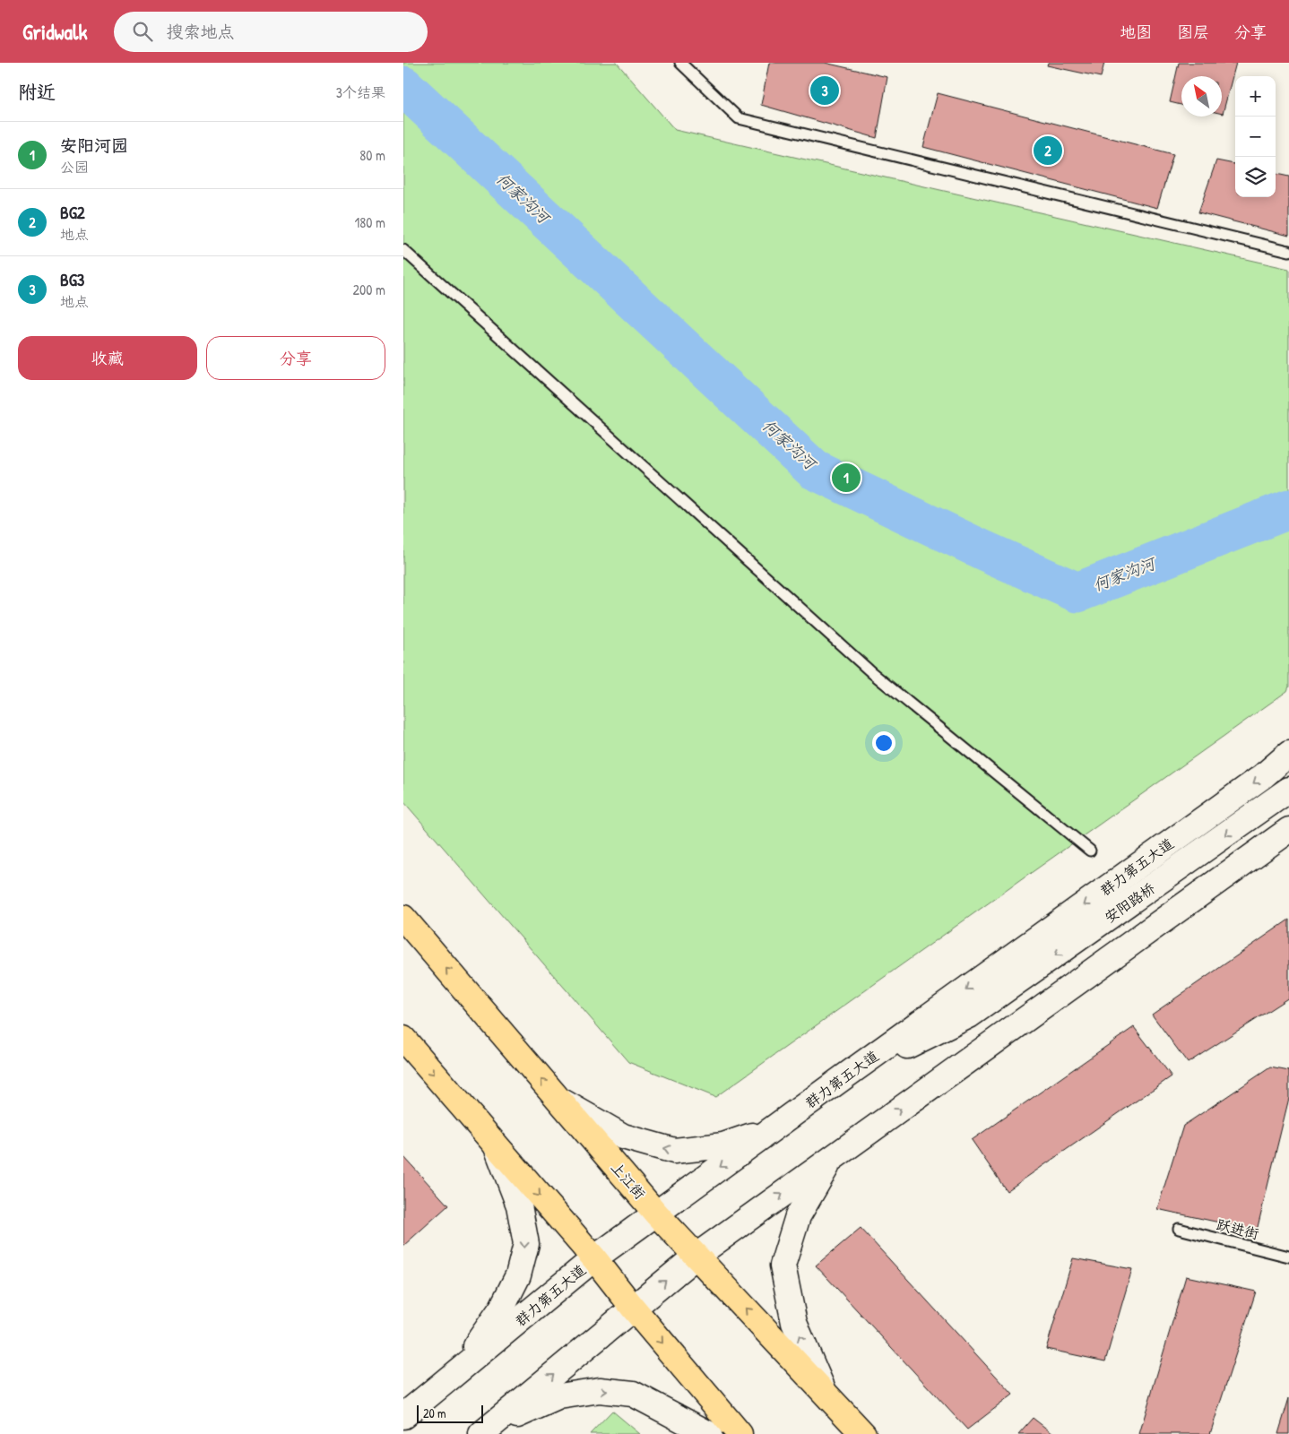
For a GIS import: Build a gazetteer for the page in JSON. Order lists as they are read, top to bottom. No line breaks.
{"streets":{"main road":["群力第五大道","安阳路桥","上江街"],"lane":["跃进街"]},"crossings":[["群力第五大道","安阳路桥"],["群力第五大道","上江街"]],"water":["何家沟河"],"scale_bar":"20 m","north":"top left","page":{"header":"Gridwalk","search":"搜索地点","nav":["地图","图层","分享"],"heading":["附近","3个结果"],"pins":["3","2","1"],"map_buttons":["+","−"],"list":[{"mark":"1","name":"安阳河园","note":"公园","value":"80 m"},{"mark":"2","name":"BG2","note":"地点","value":"180 m"},{"mark":"3","name":"BG3","note":"地点","value":"200 m"}],"buttons":["收藏","分享"],"scale":"20 m"}}
